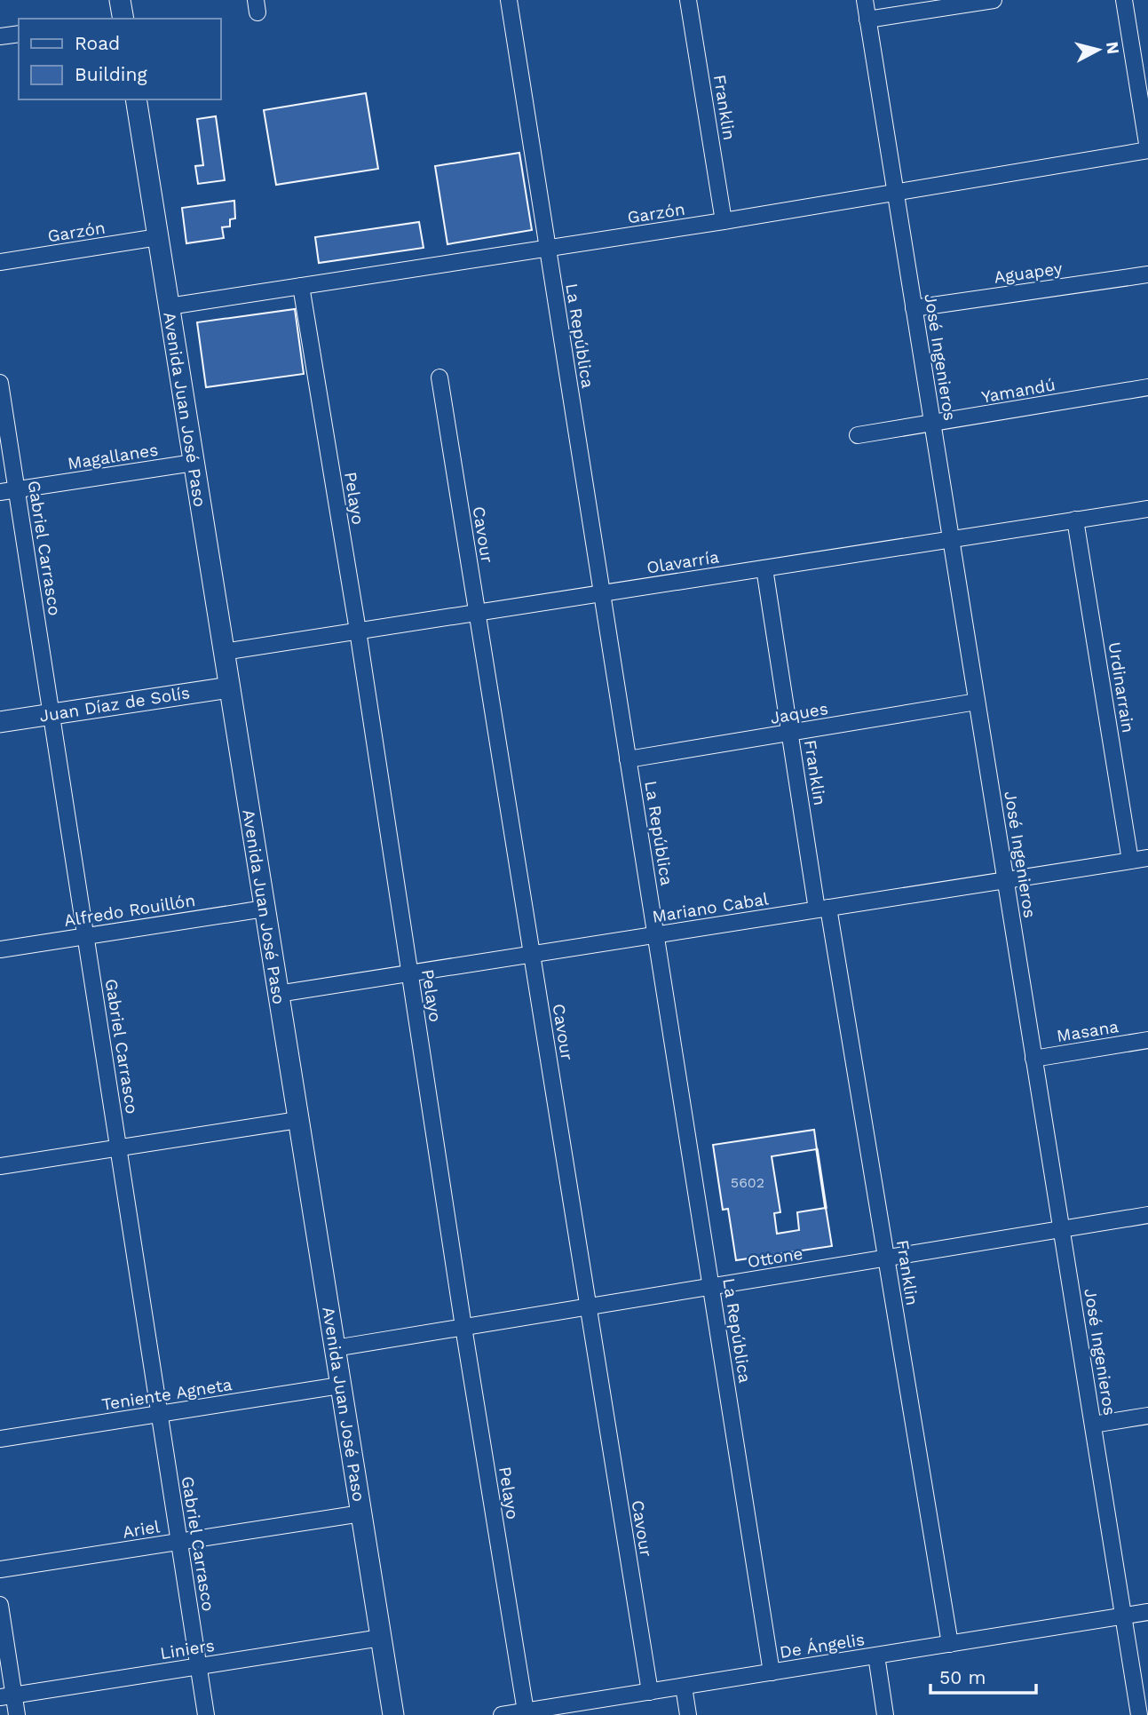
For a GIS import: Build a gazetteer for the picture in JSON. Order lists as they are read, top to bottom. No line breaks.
{"streets":{"main road":["Avenida Juan José Paso","Juan Díaz de Solís"],"street":["Franklin","Garzón","Aguapey","La República","José Ingenieros","Yamandú","Magallanes","Pelayo","Cavour","Gabriel Carrasco","Olavarría","Urdinarrain","Jaques","Mariano Cabal","Alfredo Rouillón","Masana","Ottone","Teniente Agneta","Ariel","De Ángelis","Liniers"]},"crossings":[["Franklin","Garzón"],["Franklin","Olavarría"],["Franklin","Jaques"],["Franklin","Mariano Cabal"],["Franklin","Ottone"],["Franklin","De Ángelis"],["Garzón","La República"],["Garzón","José Ingenieros"],["Garzón","Avenida Juan José Paso"],["Garzón","Pelayo"],["Aguapey","José Ingenieros"],["La República","Olavarría"],["La República","Jaques"],["La República","Mariano Cabal"],["La República","Ottone"],["La República","De Ángelis"],["José Ingenieros","Yamandú"],["José Ingenieros","Olavarría"],["José Ingenieros","Jaques"],["José Ingenieros","Mariano Cabal"],["José Ingenieros","Masana"],["José Ingenieros","Ottone"],["José Ingenieros","De Ángelis"],["Avenida Juan José Paso","Magallanes"],["Avenida Juan José Paso","Olavarría"],["Avenida Juan José Paso","Juan Díaz de Solís"],["Avenida Juan José Paso","Mariano Cabal"],["Avenida Juan José Paso","Alfredo Rouillón"],["Avenida Juan José Paso","Ottone"],["Avenida Juan José Paso","Teniente Agneta"],["Avenida Juan José Paso","Ariel"],["Avenida Juan José Paso","Liniers"],["Magallanes","Gabriel Carrasco"],["Pelayo","Olavarría"],["Pelayo","Mariano Cabal"],["Pelayo","Ottone"],["Pelayo","De Ángelis"],["Cavour","Olavarría"],["Cavour","Mariano Cabal"],["Cavour","Ottone"],["Cavour","De Ángelis"],["Gabriel Carrasco","Juan Díaz de Solís"],["Gabriel Carrasco","Alfredo Rouillón"],["Gabriel Carrasco","Teniente Agneta"],["Gabriel Carrasco","Ariel"],["Gabriel Carrasco","Liniers"],["Olavarría","Urdinarrain"],["Urdinarrain","Mariano Cabal"]],"house_numbers":["5602"],"legend":["Road","Building"],"scale_bar":"50 m","north":"right"}
